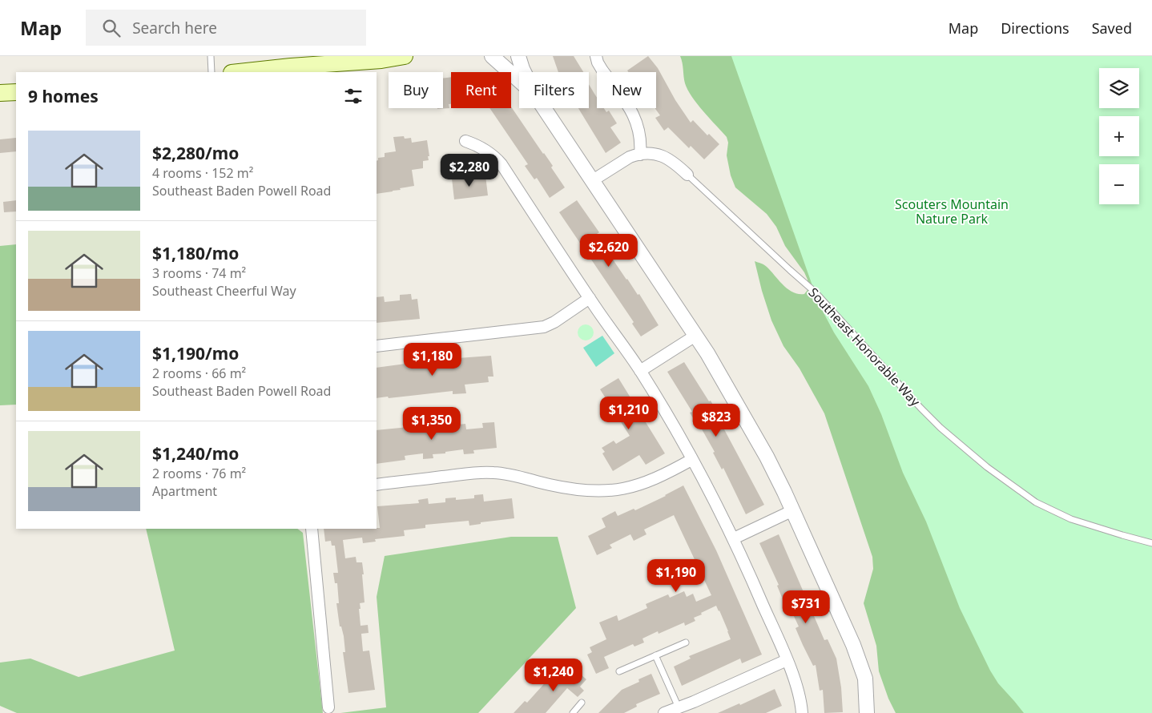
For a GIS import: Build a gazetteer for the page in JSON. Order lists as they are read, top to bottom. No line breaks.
{"streets":{"street":["Southeast Honorable Way"]},"parks":["Scouters Mountain Nature Park"],"page":{"header":"Map","search":"Search here","nav":["Map","Directions","Saved"],"map_buttons":["+","−"],"chip":["Buy","Rent","Filters","New"],"heading":"9 homes","list":[{"name":"$2,280/mo","note":"4 rooms · 152 m² · Southeast Baden Powell Road"},{"name":"$1,180/mo","note":"3 rooms · 74 m² · Southeast Cheerful Way"},{"name":"$1,190/mo","note":"2 rooms · 66 m² · Southeast Baden Powell Road"},{"name":"$1,240/mo","note":"2 rooms · 76 m² · Apartment"}],"price":["$2,280","$2,620","$1,180","$1,210","$823","$1,350","$1,190","$731","$1,240"]}}
